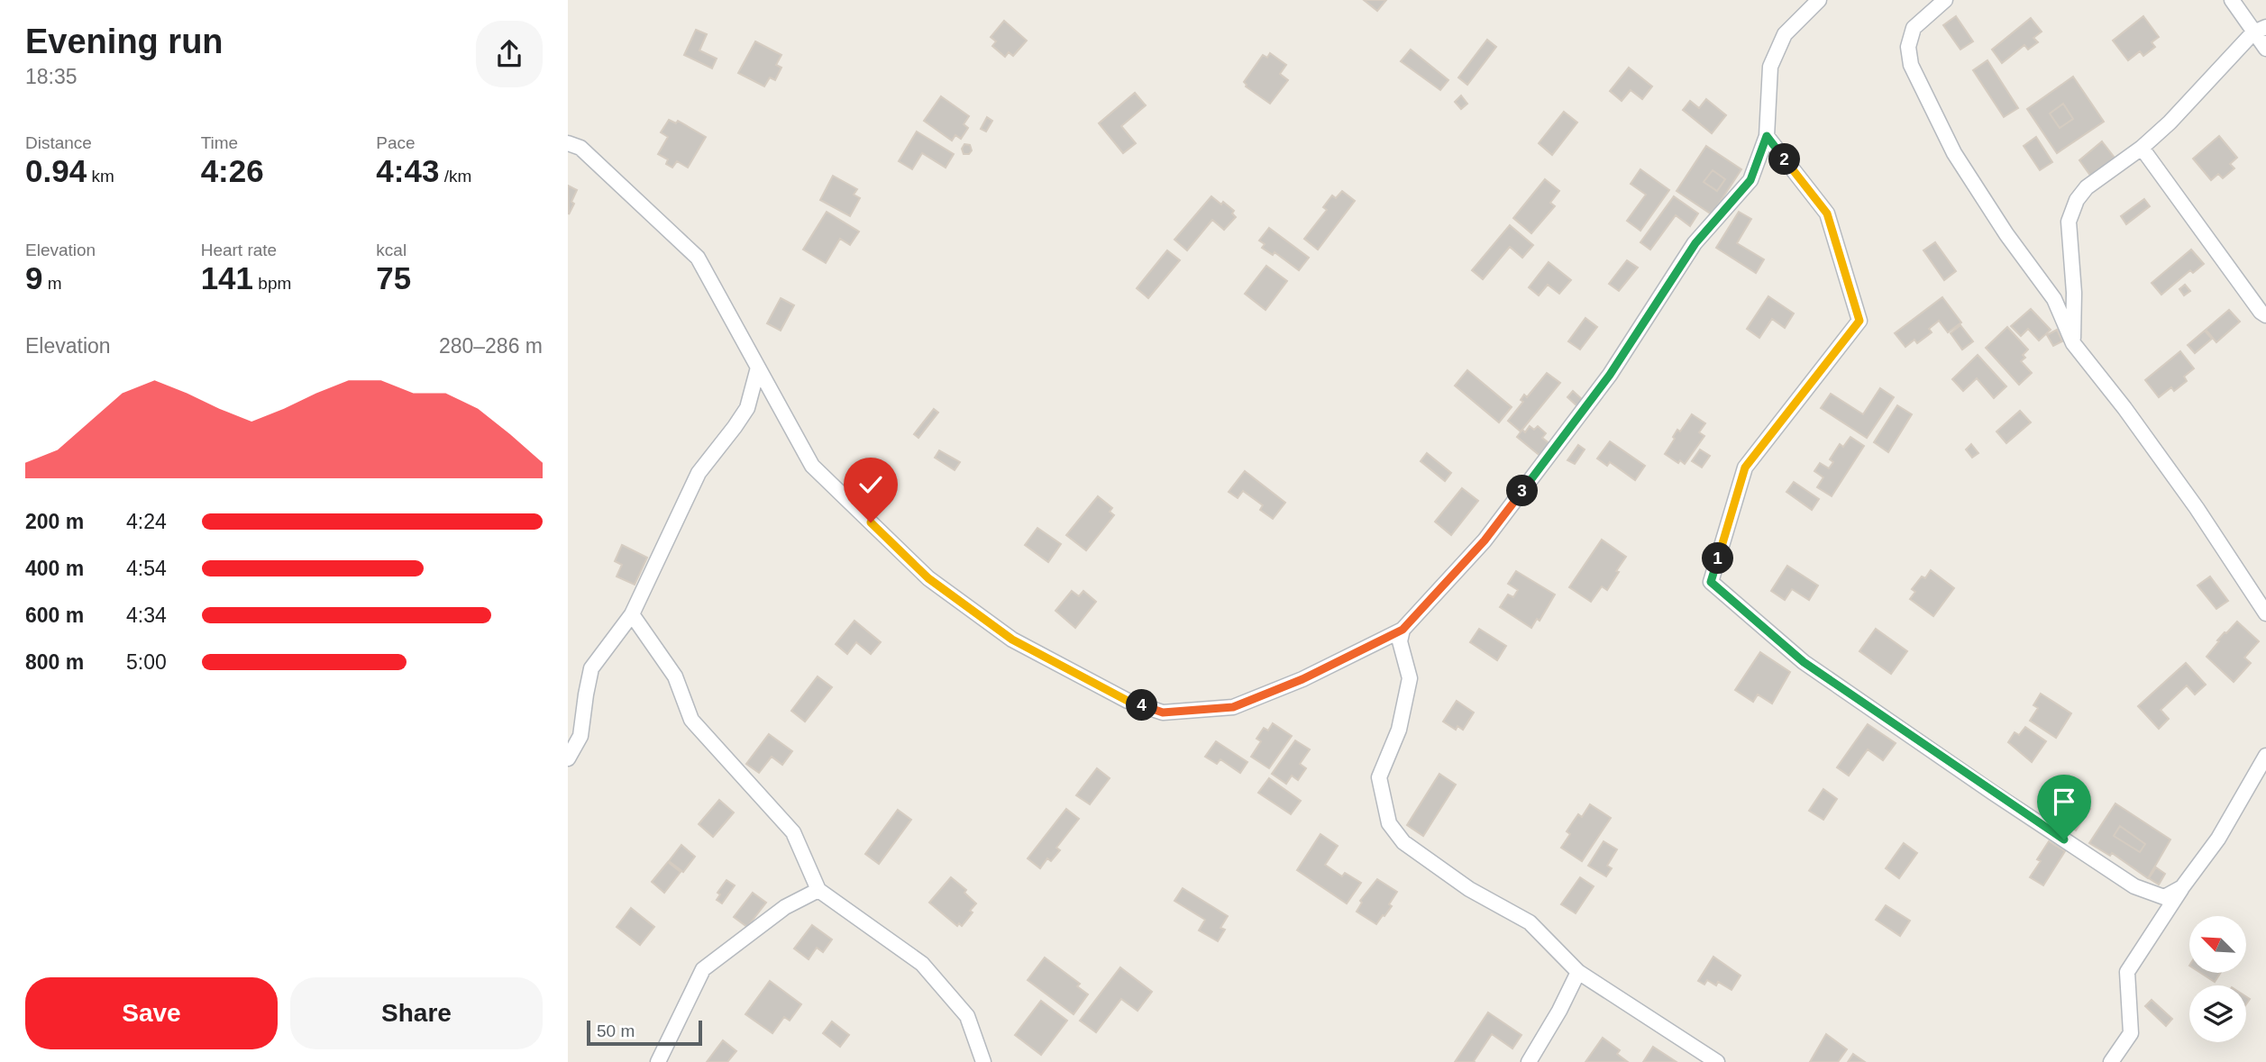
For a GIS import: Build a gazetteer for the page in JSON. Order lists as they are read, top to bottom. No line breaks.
{"scale_bar":"50 m","north":"top left","page":{"heading":["Evening run","18:35"],"stats":[["Distance","0.94 km"],["Time","4:26"],["Pace","4:43 /km"],["Elevation","9 m"],["Heart rate","141 bpm"],["kcal","75"]],"pins":["2","3","1","4"],"chart":["Elevation","280–286 m"],"list":[{"name":"200 m","note":"4:24"},{"name":"400 m","note":"4:54"},{"name":"600 m","note":"4:34"},{"name":"800 m","note":"5:00"}],"buttons":["Save","Share"],"scale":"50 m"}}
